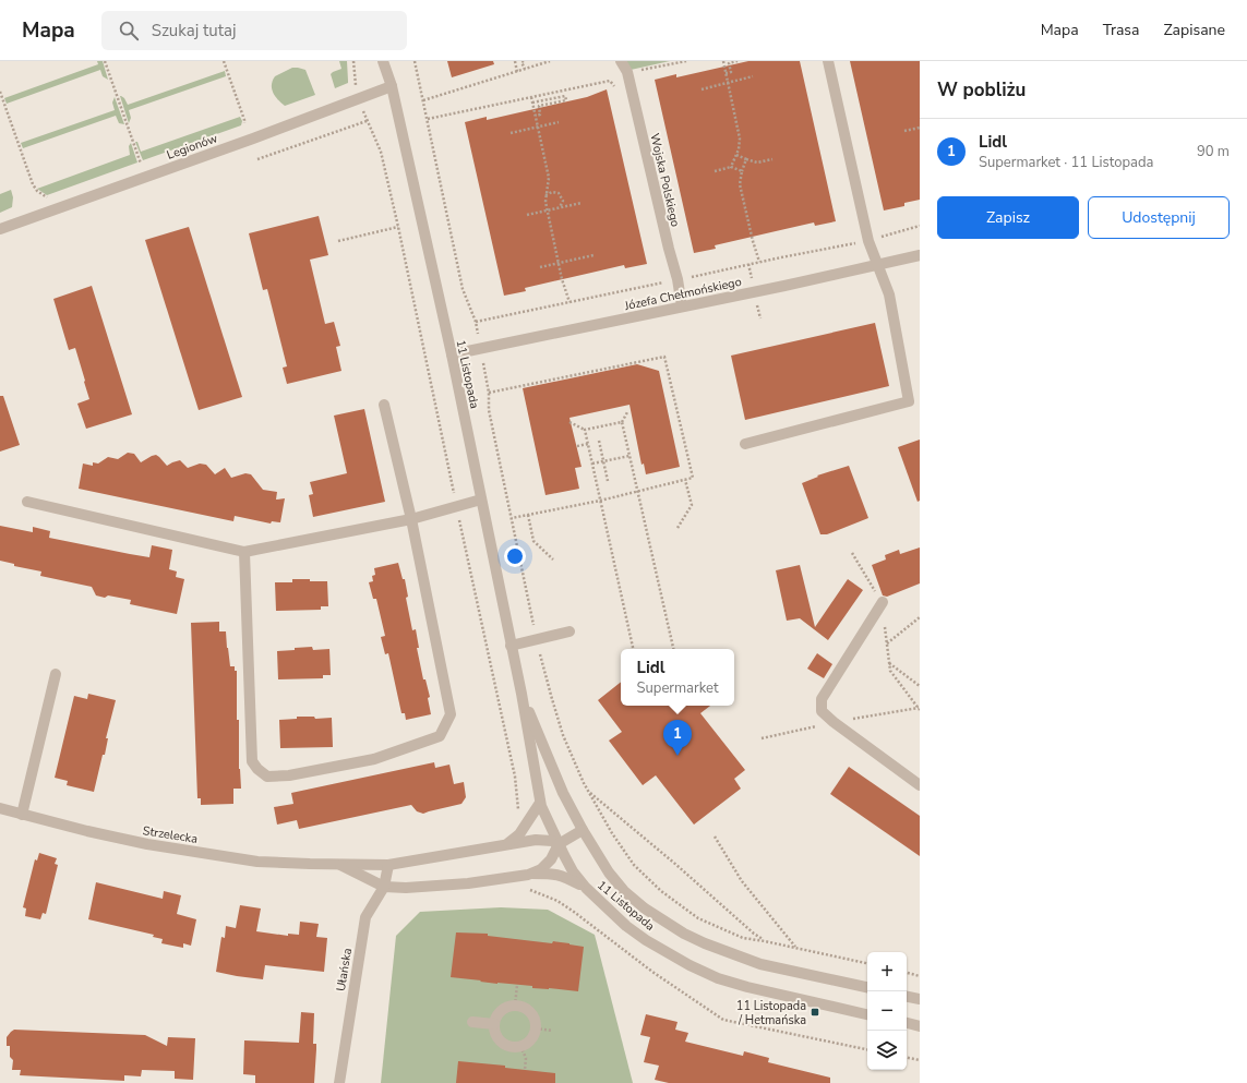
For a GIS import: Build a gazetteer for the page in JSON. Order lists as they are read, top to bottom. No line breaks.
{"streets":{"street":["Legionów","Wojska Polskiego","Józefa Chełmońskiego","11 Listopada","Strzelecka","Ułańska"]},"crossings":[["Legionów","11 Listopada"],["Wojska Polskiego","Józefa Chełmońskiego"],["Józefa Chełmońskiego","11 Listopada"],["11 Listopada","Strzelecka"],["Strzelecka","Ułańska"]],"places":{"transit":["11 Listopada / Hetmańska"]},"page":{"header":"Mapa","search":"Szukaj tutaj","nav":["Mapa","Trasa","Zapisane"],"heading":"W pobliżu","list":[{"mark":"1","name":"Lidl","note":"Supermarket · 11 Listopada","value":"90 m"}],"buttons":["Zapisz","Udostępnij"],"popup":["Lidl","Supermarket"],"pins":"1","map_buttons":["+","−"]}}
